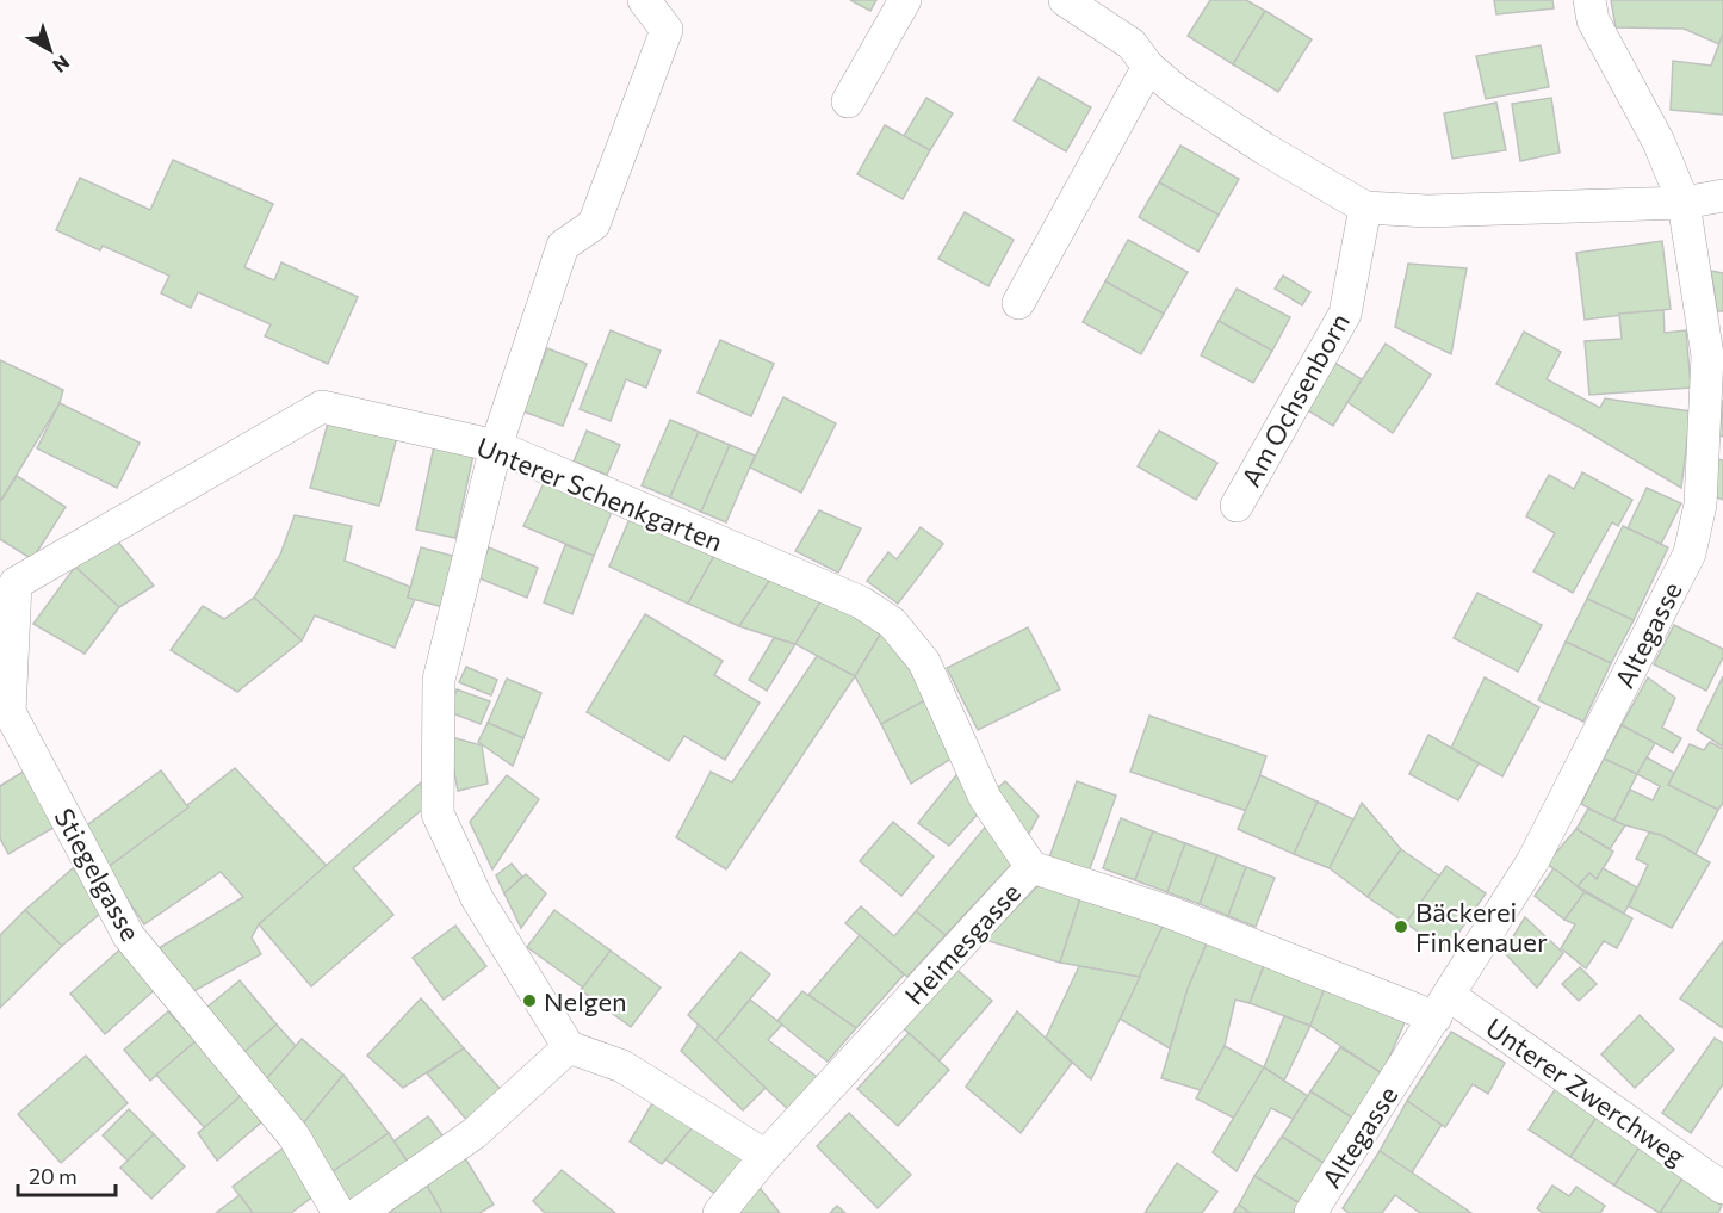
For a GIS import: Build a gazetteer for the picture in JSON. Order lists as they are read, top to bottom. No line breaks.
{"streets":{"street":["Am Ochsenborn","Unterer Schenkgarten","Altegasse","Stiegelgasse","Heimesgasse","Unterer Zwerchweg"]},"crossings":[["Unterer Schenkgarten","Stiegelgasse"],["Unterer Schenkgarten","Heimesgasse"],["Altegasse","Heimesgasse"],["Altegasse","Unterer Zwerchweg"],["Heimesgasse","Unterer Zwerchweg"]],"places":["Bäckerei Finkenauer","Nelgen"],"scale_bar":"20 m","north":"bottom right"}
